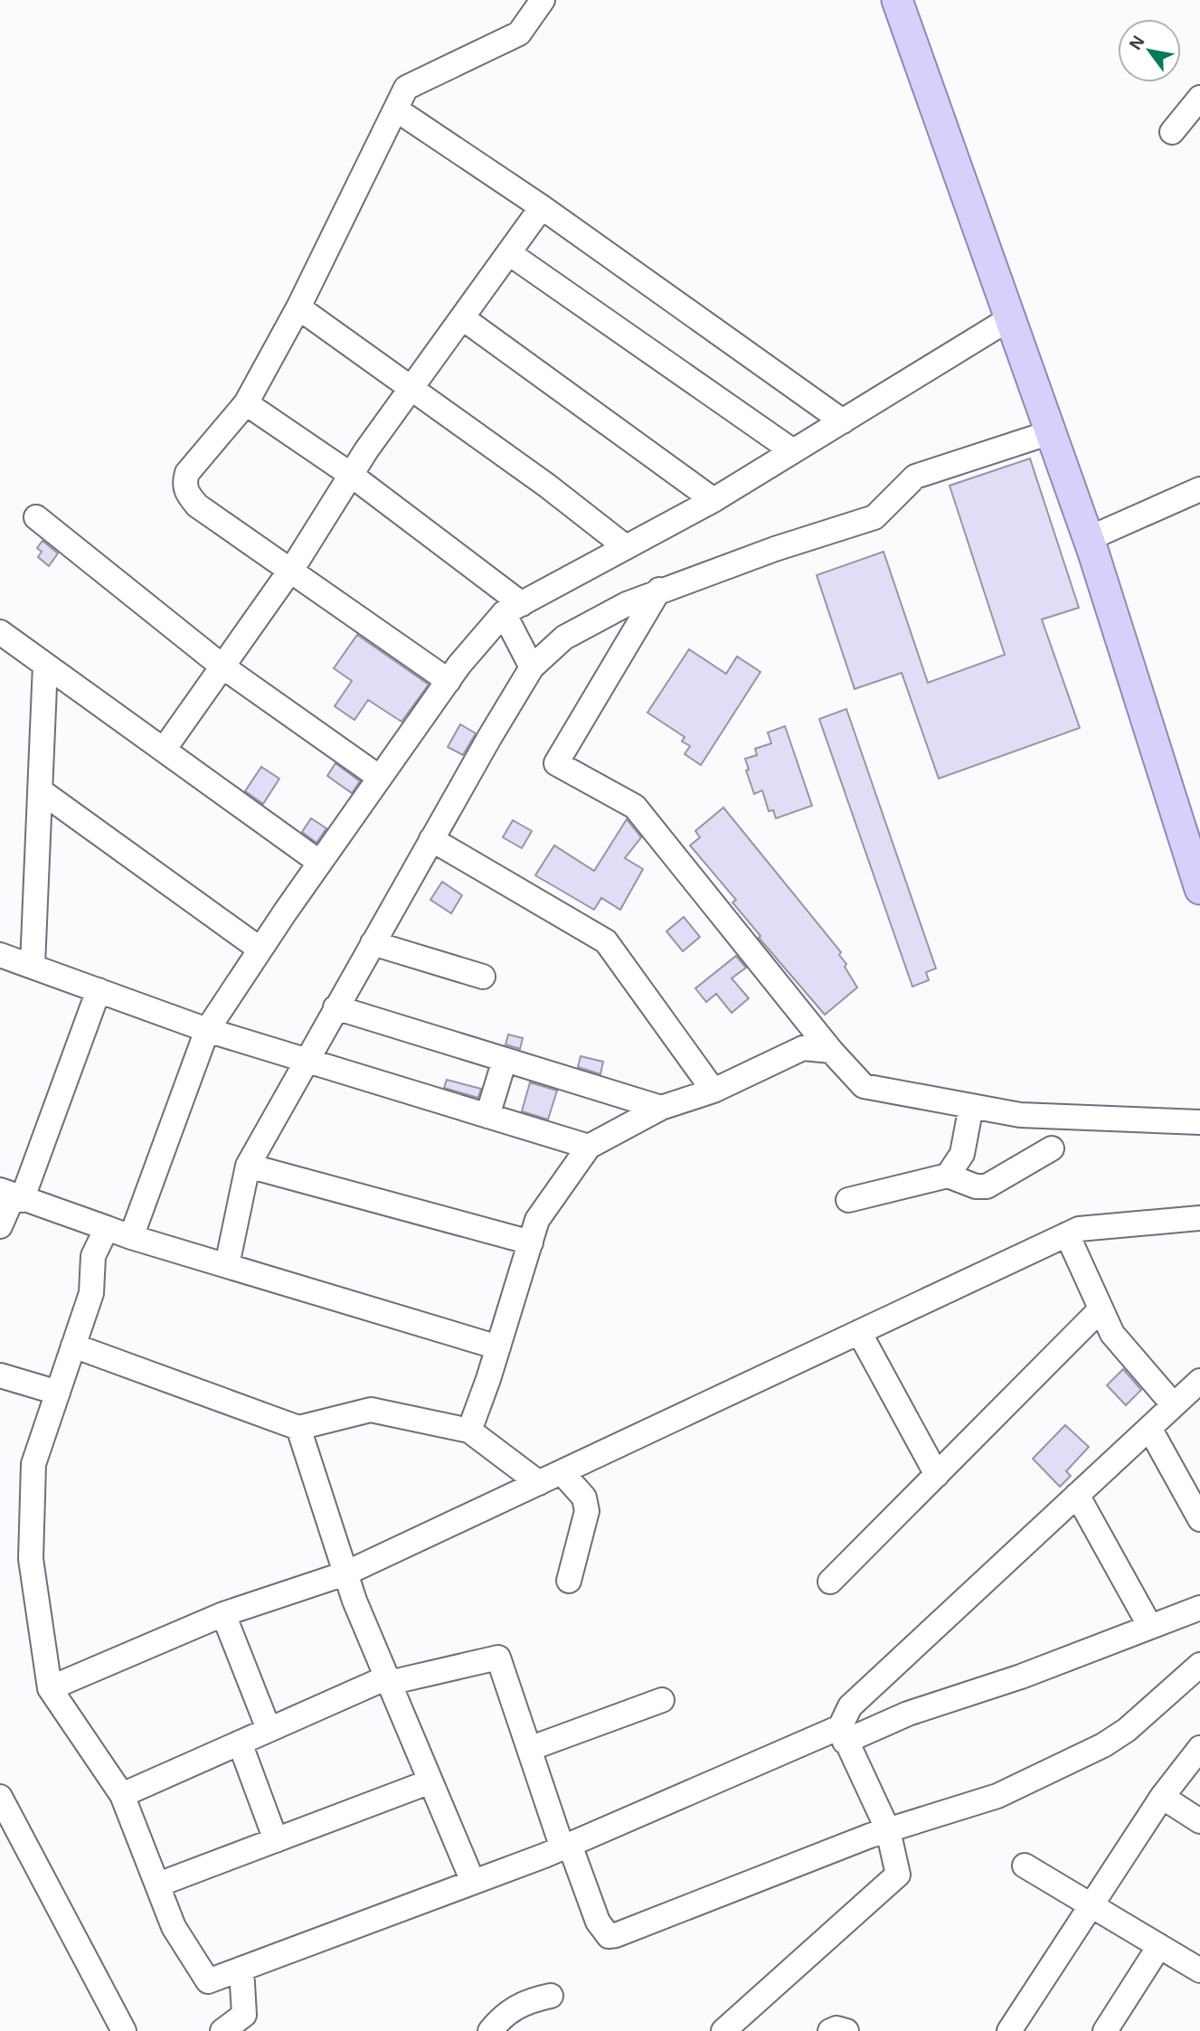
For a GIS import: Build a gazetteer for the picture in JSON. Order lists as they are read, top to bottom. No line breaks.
{"north":"top left"}
